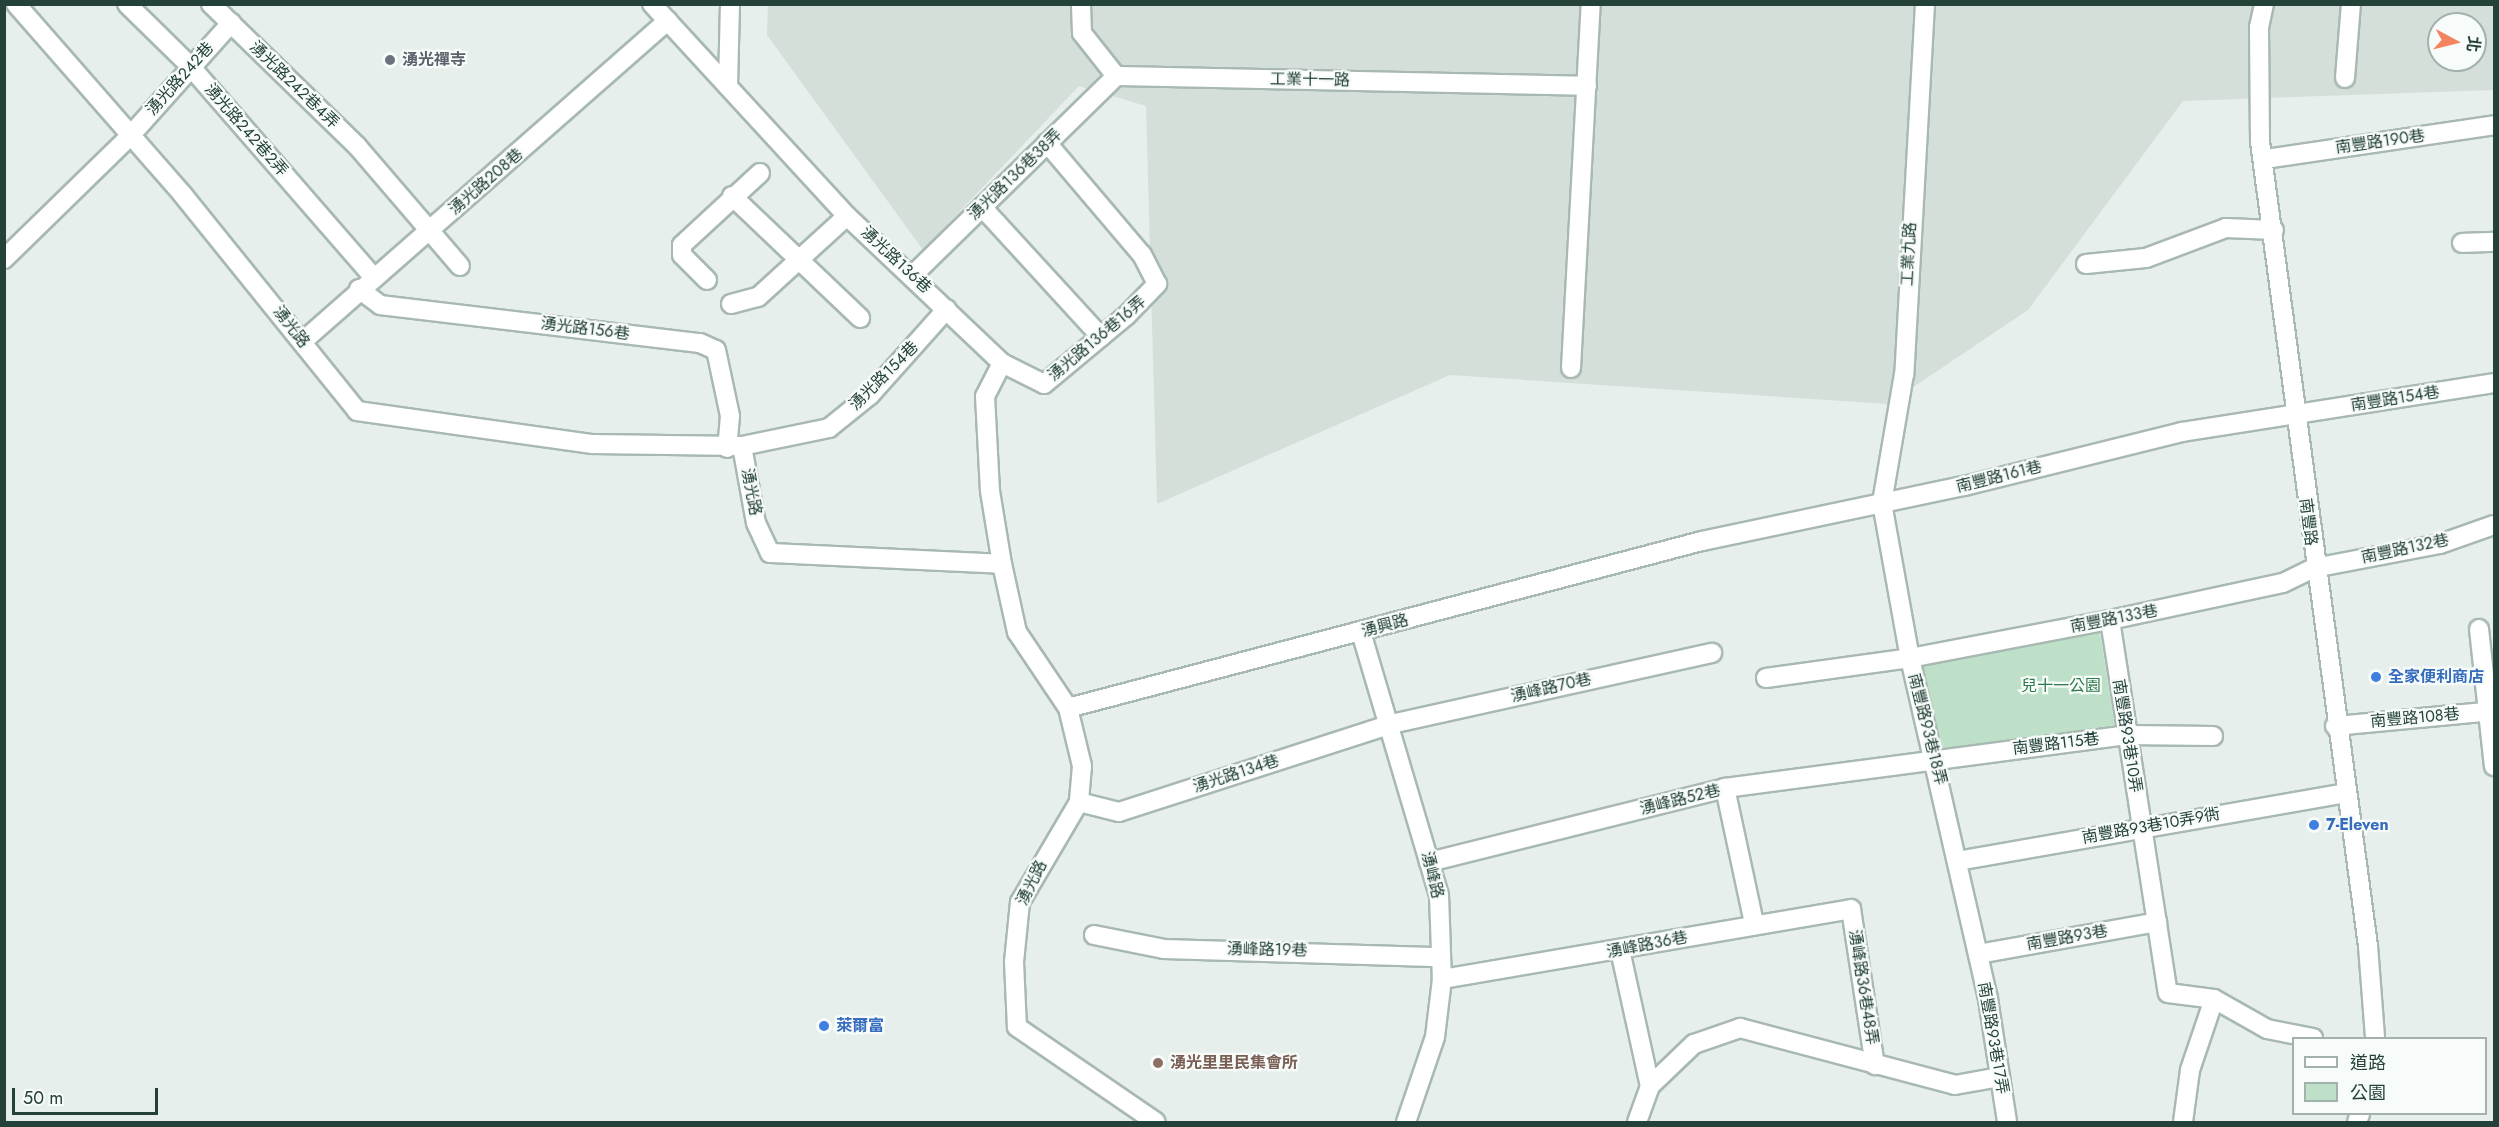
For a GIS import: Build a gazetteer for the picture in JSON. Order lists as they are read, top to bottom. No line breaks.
{"streets":{"street":["湧光路242巷","工業十一路","湧光路242巷4弄","湧光路242巷2弄","南豐路190巷","湧光路136巷38弄","湧光路208巷","工業九路","湧光路136巷","湧光路","湧光路156巷","湧光路136巷16弄","湧光路154巷","南豐路154巷","南豐路161巷","南豐路","南豐路132巷","南豐路133巷","湧興路","湧峰路70巷","南豐路108巷","南豐路93巷18弄","南豐路93巷10弄","南豐路115巷","湧光路134巷","湧峰路52巷","南豐路93巷10弄9衖","湧峰路","南豐路93巷","湧峰路36巷","湧峰路19巷","湧峰路36巷48弄","南豐路93巷17弄"]},"crossings":[["湧光路242巷","湧光路242巷4弄"],["湧光路242巷","湧光路242巷2弄"],["湧光路242巷","湧光路"],["工業十一路","湧光路136巷38弄"],["湧光路242巷4弄","湧光路208巷"],["湧光路242巷2弄","湧光路208巷"],["湧光路242巷2弄","湧光路156巷"],["南豐路190巷","南豐路"],["湧光路136巷38弄","湧光路136巷"],["湧光路136巷38弄","湧光路136巷16弄"],["湧光路208巷","湧光路136巷"],["湧光路208巷","湧光路"],["湧光路208巷","湧光路156巷"],["工業九路","南豐路161巷"],["工業九路","南豐路93巷18弄"],["湧光路136巷","湧光路136巷16弄"],["湧光路136巷","湧光路154巷"],["湧光路","湧光路156巷"],["湧光路","湧光路154巷"],["湧光路","湧興路"],["湧光路","湧光路134巷"],["湧光路156巷","湧光路154巷"],["南豐路154巷","南豐路161巷"],["南豐路154巷","南豐路"],["南豐路161巷","南豐路"],["南豐路161巷","湧興路"],["南豐路161巷","南豐路93巷18弄"],["南豐路","南豐路132巷"],["南豐路","南豐路133巷"],["南豐路","南豐路108巷"],["南豐路","南豐路93巷10弄9衖"],["南豐路132巷","南豐路133巷"],["南豐路133巷","南豐路93巷18弄"],["南豐路133巷","南豐路93巷10弄"],["湧興路","湧峰路"],["湧峰路70巷","湧光路134巷"],["湧峰路70巷","湧峰路"],["南豐路93巷18弄","南豐路115巷"],["南豐路93巷18弄","湧峰路52巷"],["南豐路93巷18弄","南豐路93巷10弄9衖"],["南豐路93巷18弄","南豐路93巷"],["南豐路93巷18弄","南豐路93巷17弄"],["南豐路93巷10弄","南豐路115巷"],["南豐路93巷10弄","南豐路93巷10弄9衖"],["南豐路93巷10弄","南豐路93巷"],["南豐路115巷","湧峰路52巷"],["湧光路134巷","湧峰路"],["湧峰路52巷","湧峰路"],["湧峰路","湧峰路36巷"],["湧峰路","湧峰路19巷"],["南豐路93巷","南豐路93巷17弄"],["湧峰路36巷","湧峰路36巷48弄"]],"parks":["兒十一公園"],"places":["湧光禪寺","全家便利商店","7-Eleven","萊爾富","湧光里里民集會所"],"legend":["道路","公園"],"scale_bar":"50 m","north":"right"}
